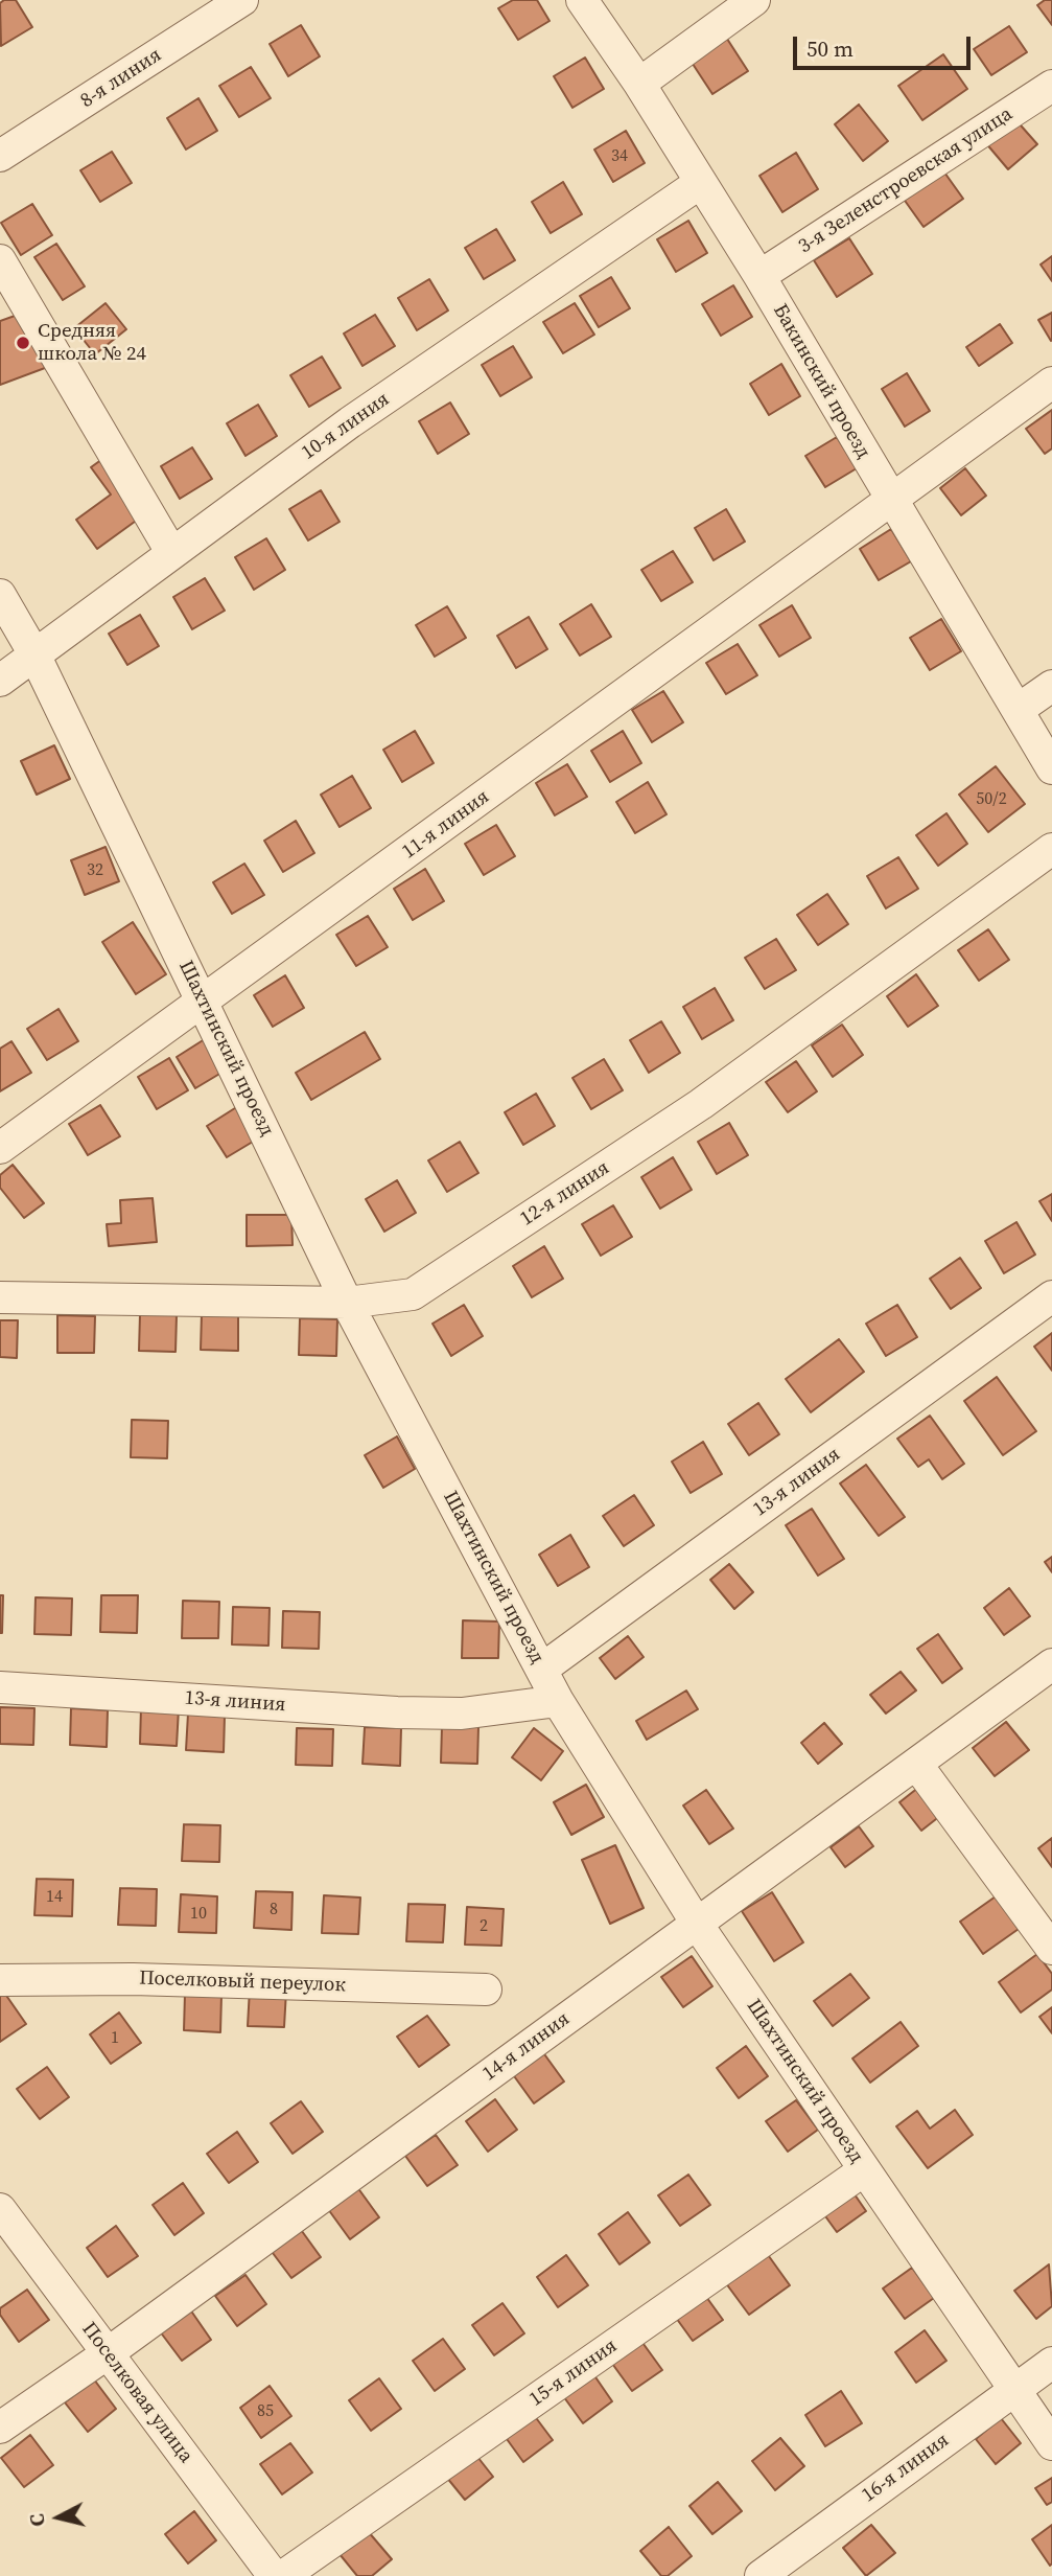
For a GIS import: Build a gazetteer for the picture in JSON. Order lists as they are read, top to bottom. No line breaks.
{"streets":{"street":["8-я линия","3-я Зеленстроевская улица","Бакинский проезд","10-я линия","11-я линия","Шахтинский проезд","12-я линия","13-я линия","Поселковый переулок","14-я линия","15-я линия","Поселковая улица","16-я линия"]},"crossings":[["3-я Зеленстроевская улица","Бакинский проезд"],["Бакинский проезд","10-я линия"],["Бакинский проезд","11-я линия"],["10-я линия","Шахтинский проезд"],["11-я линия","Шахтинский проезд"],["Шахтинский проезд","12-я линия"],["Шахтинский проезд","13-я линия"],["Шахтинский проезд","14-я линия"],["Шахтинский проезд","15-я линия"],["Шахтинский проезд","16-я линия"],["14-я линия","Поселковая улица"]],"places":["Средняя школа № 24"],"house_numbers":["34","50/2","32","14","8","10","2","1","85"],"scale_bar":"50 m","north":"left"}
